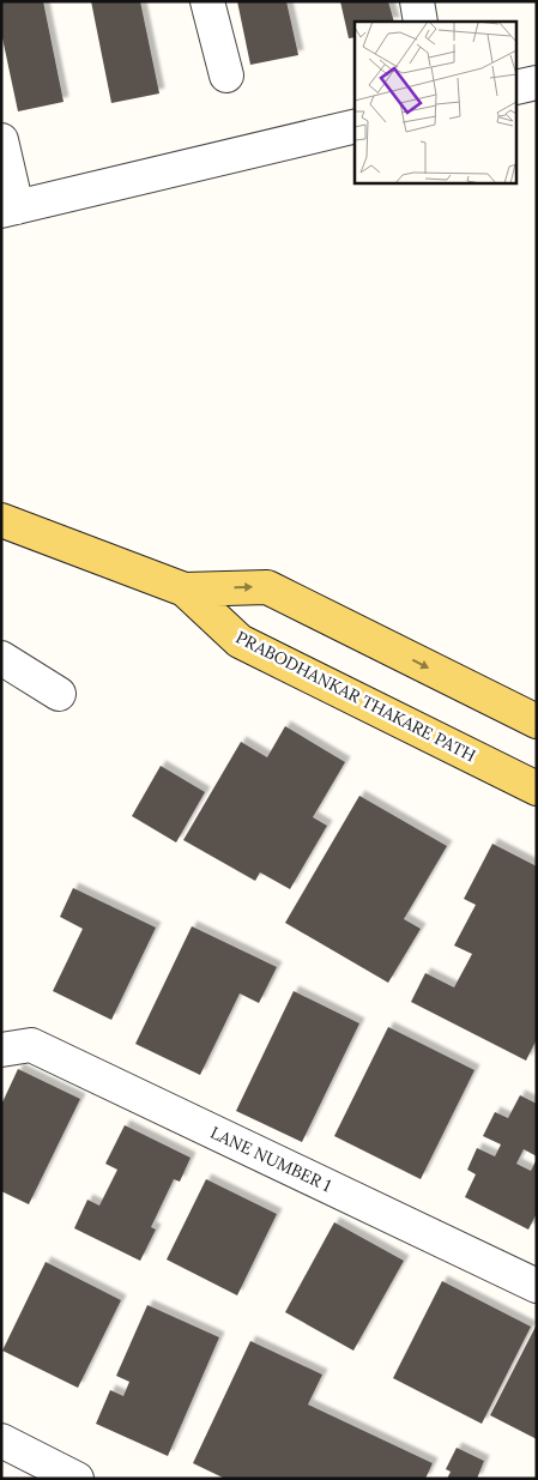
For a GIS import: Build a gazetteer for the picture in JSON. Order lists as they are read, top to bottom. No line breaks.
{"streets":{"main road":["PRABODHANKAR THAKARE PATH"],"street":["LANE NUMBER 1"]}}
